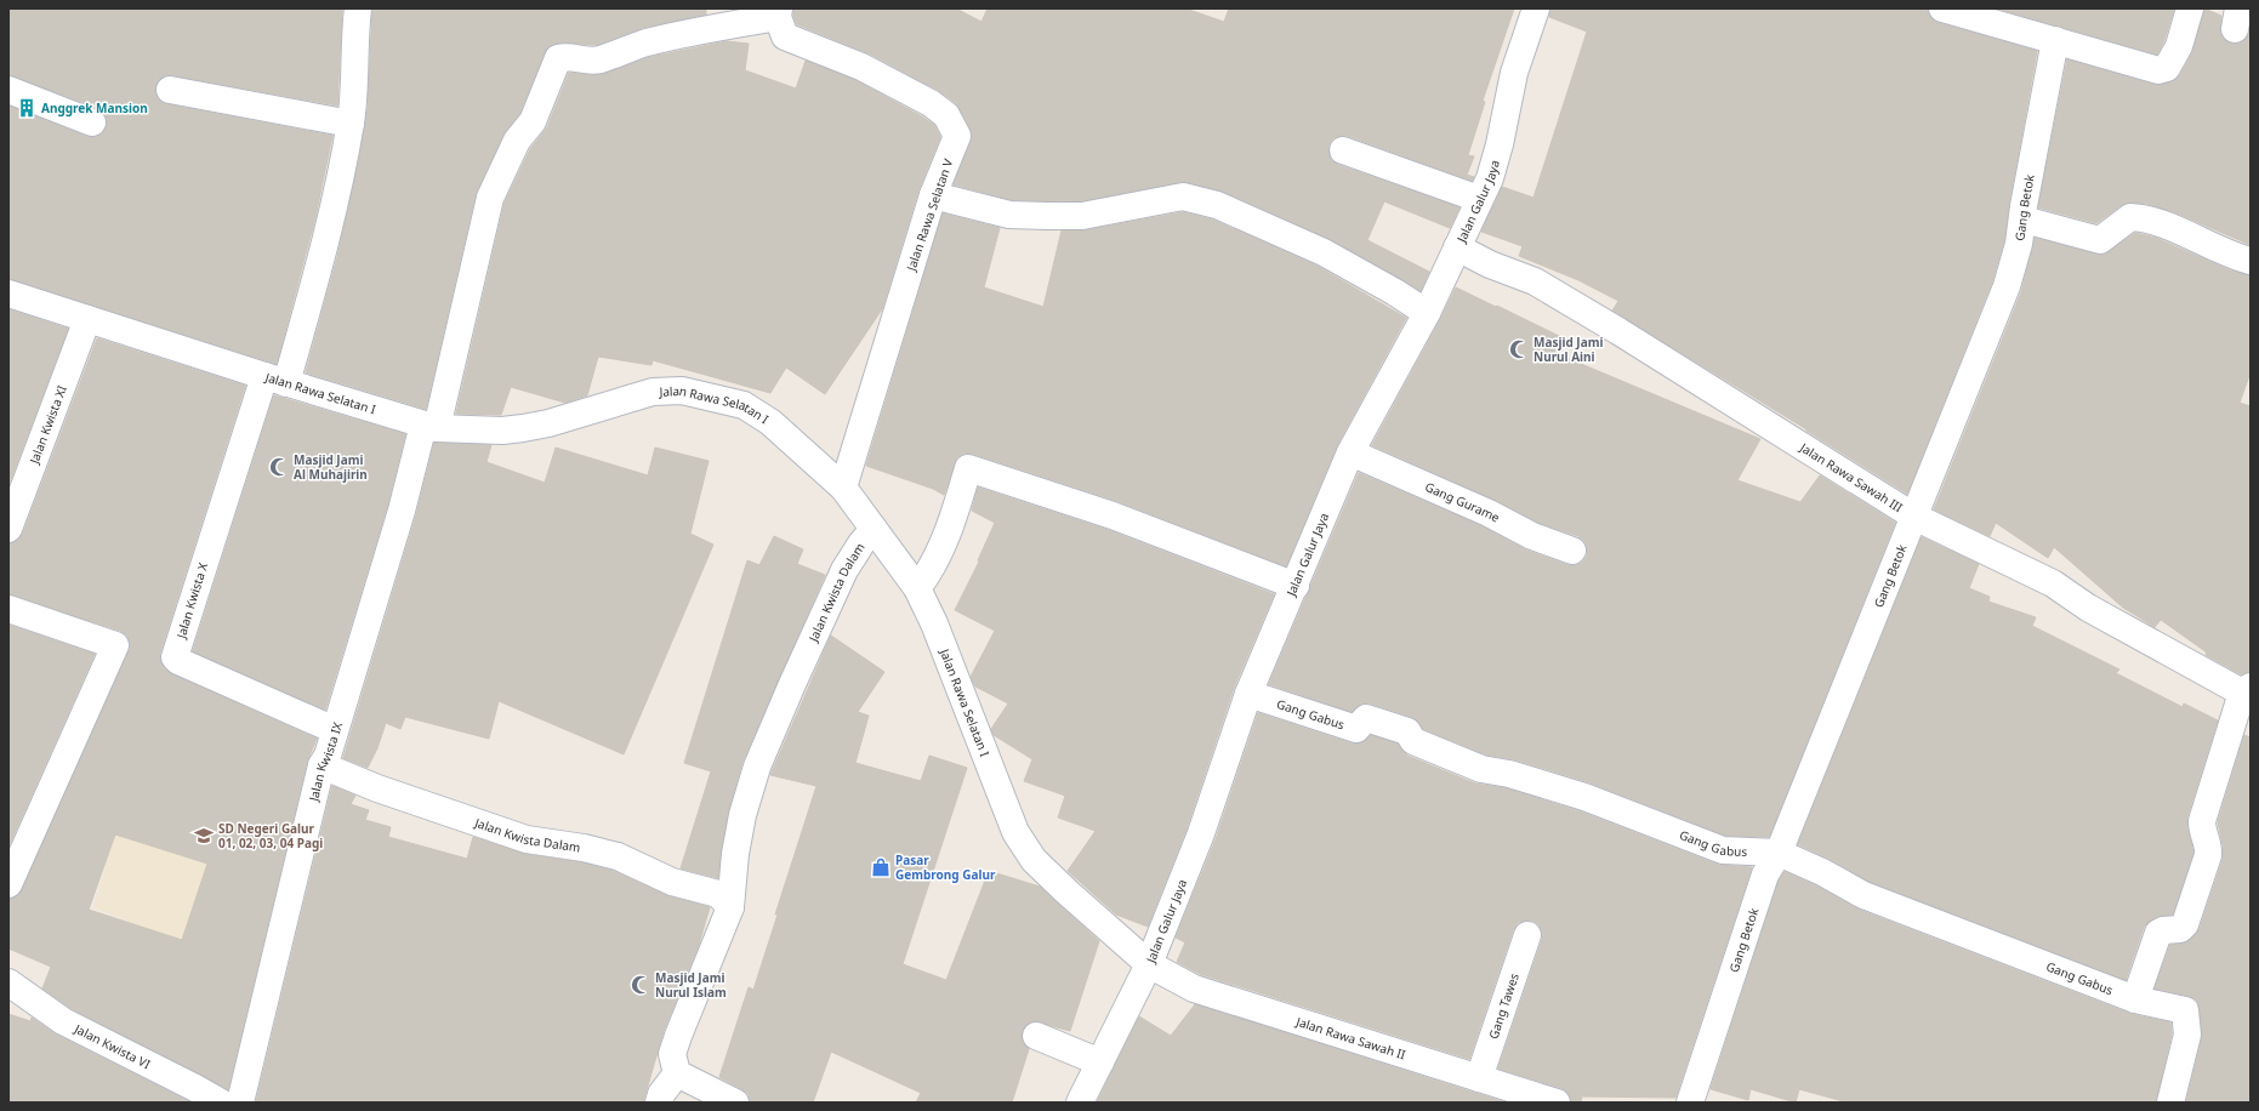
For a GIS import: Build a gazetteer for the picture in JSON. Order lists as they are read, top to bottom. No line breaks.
{"streets":{"street":["Jalan Galur Jaya","Gang Betok","Jalan Rawa Selatan V","Jalan Rawa Selatan I","Jalan Kwista XI","Jalan Rawa Sawah III","Gang Gurame","Jalan Kwista Dalam","Jalan Kwista X","Gang Gabus","Jalan Kwista IX","Gang Tawes","Jalan Rawa Sawah II","Jalan Kwista VI"]},"crossings":[["Jalan Galur Jaya","Jalan Rawa Selatan I"],["Jalan Galur Jaya","Jalan Rawa Sawah III"],["Jalan Galur Jaya","Gang Gurame"],["Jalan Galur Jaya","Gang Gabus"],["Jalan Galur Jaya","Jalan Rawa Sawah II"],["Gang Betok","Jalan Rawa Sawah III"],["Gang Betok","Gang Gabus"],["Jalan Rawa Selatan V","Jalan Rawa Selatan I"],["Jalan Rawa Selatan V","Jalan Kwista IX"],["Jalan Rawa Selatan I","Jalan Kwista XI"],["Jalan Rawa Selatan I","Jalan Kwista Dalam"],["Jalan Rawa Selatan I","Jalan Kwista X"],["Jalan Rawa Selatan I","Jalan Kwista IX"],["Jalan Rawa Selatan I","Jalan Rawa Sawah II"],["Jalan Kwista Dalam","Jalan Kwista IX"],["Jalan Kwista X","Jalan Kwista IX"],["Gang Tawes","Jalan Rawa Sawah II"]],"places":{"building":["Anggrek Mansion"],"mosque":["Masjid Jami Nurul Aini","Masjid Jami Al Muhajirin","Masjid Jami Nurul Islam"],"school or university":["SD Negeri Galur 01, 02, 03, 04 Pagi"],"shop":["Pasar Gembrong Galur"]}}
